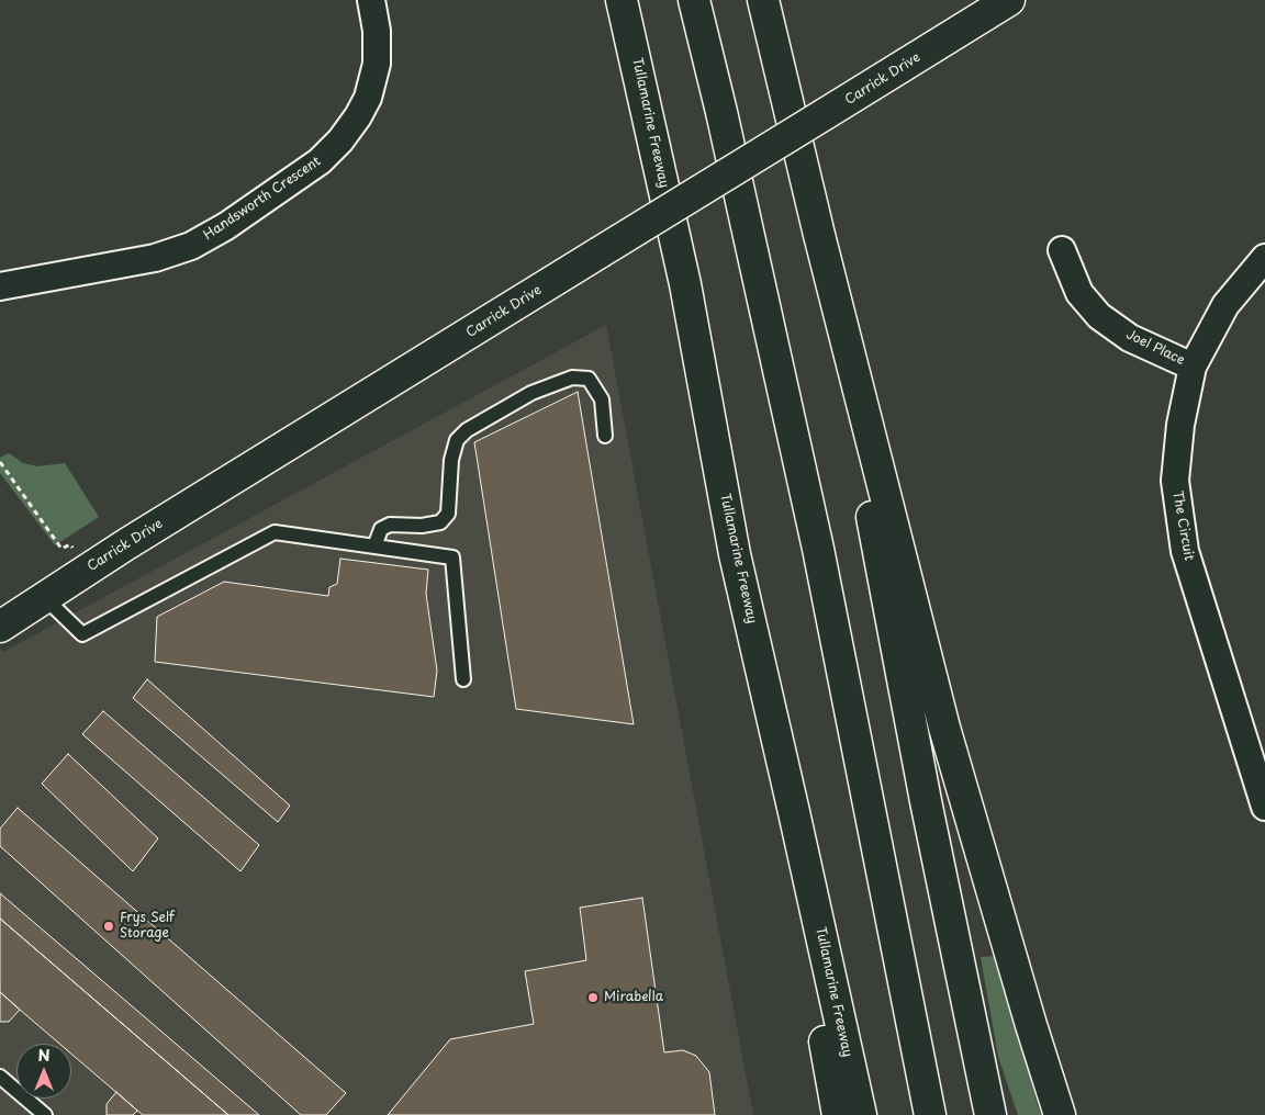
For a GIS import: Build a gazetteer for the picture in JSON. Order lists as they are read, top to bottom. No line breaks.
{"streets":{"main road":["Carrick Drive","Tullamarine Freeway"],"street":["Handsworth Crescent","Joel Place","The Circuit"]},"crossings":[["Joel Place","The Circuit"]],"places":["Frys Self Storage","Mirabella"],"north":"top"}
